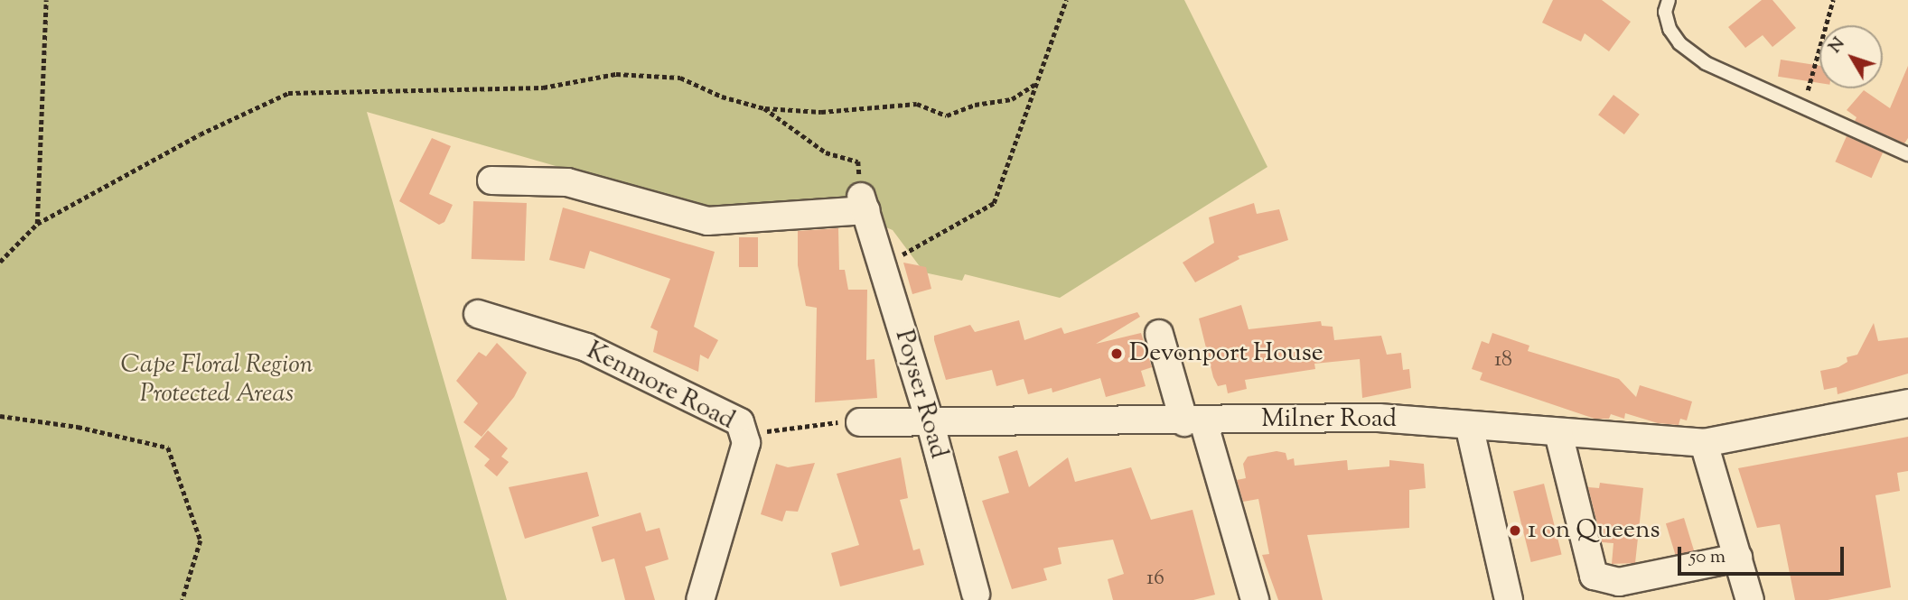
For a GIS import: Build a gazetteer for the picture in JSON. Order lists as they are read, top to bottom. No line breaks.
{"streets":{"street":["Kenmore Road","Poyser Road","Milner Road"]},"crossings":[["Poyser Road","Milner Road"]],"parks":["Cape Floral Region Protected Areas"],"places":["Devonport House","1 on Queens"],"house_numbers":["18","16"],"scale_bar":"50 m","north":"top left"}
